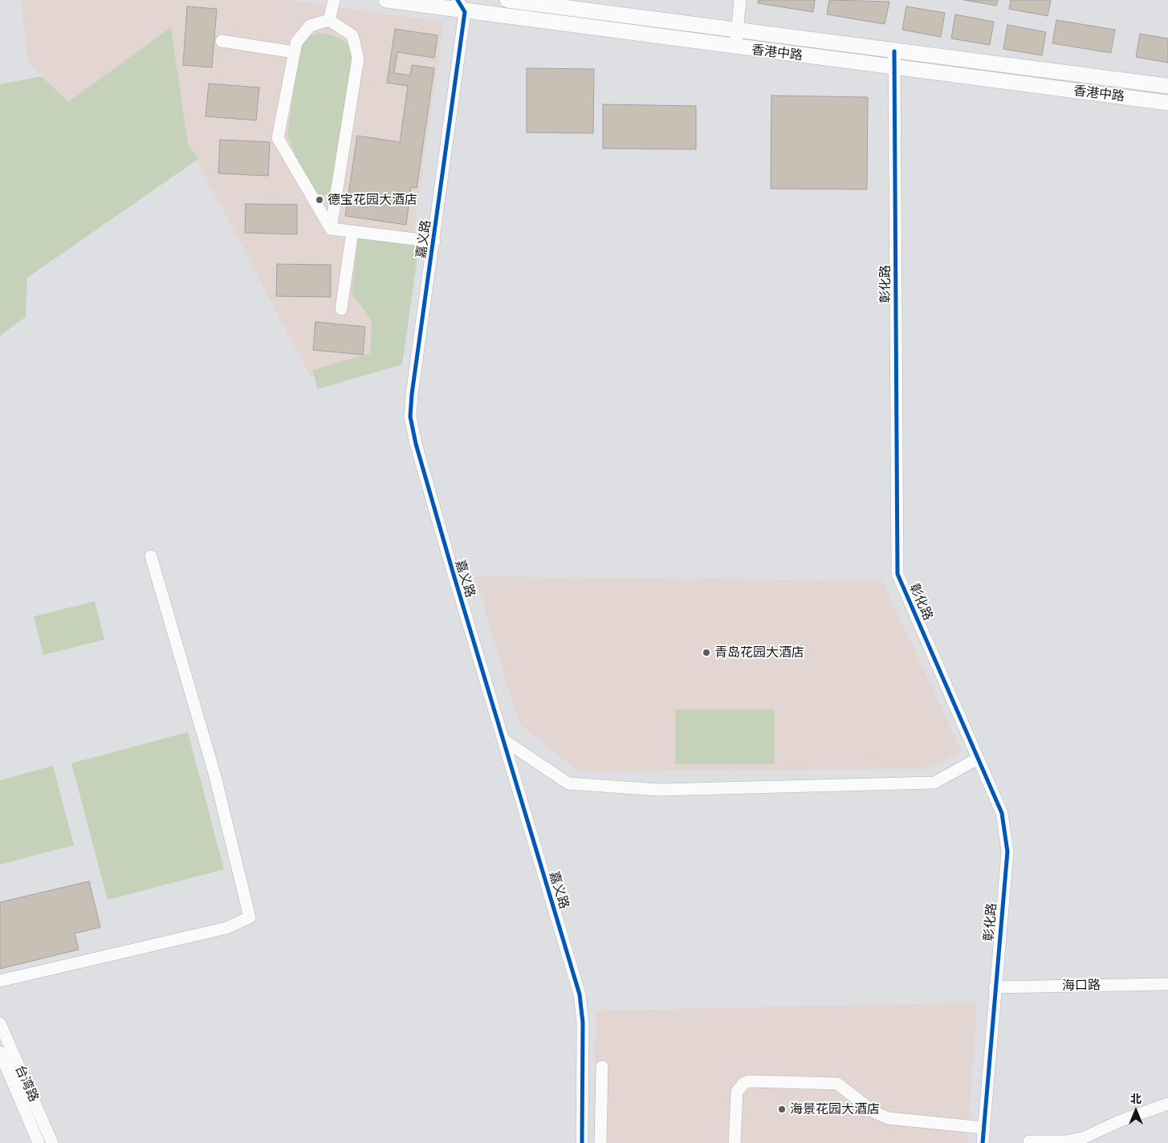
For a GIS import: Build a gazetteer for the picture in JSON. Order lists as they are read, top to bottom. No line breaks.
{"streets":{"main road":["香港中路"],"street":["嘉义路","彰化路","海口路","台湾路"]},"crossings":[["香港中路","嘉义路"],["香港中路","彰化路"],["彰化路","海口路"]],"places":["德宝花园大酒店","青岛花园大酒店","海景花园大酒店"],"north":"top"}
